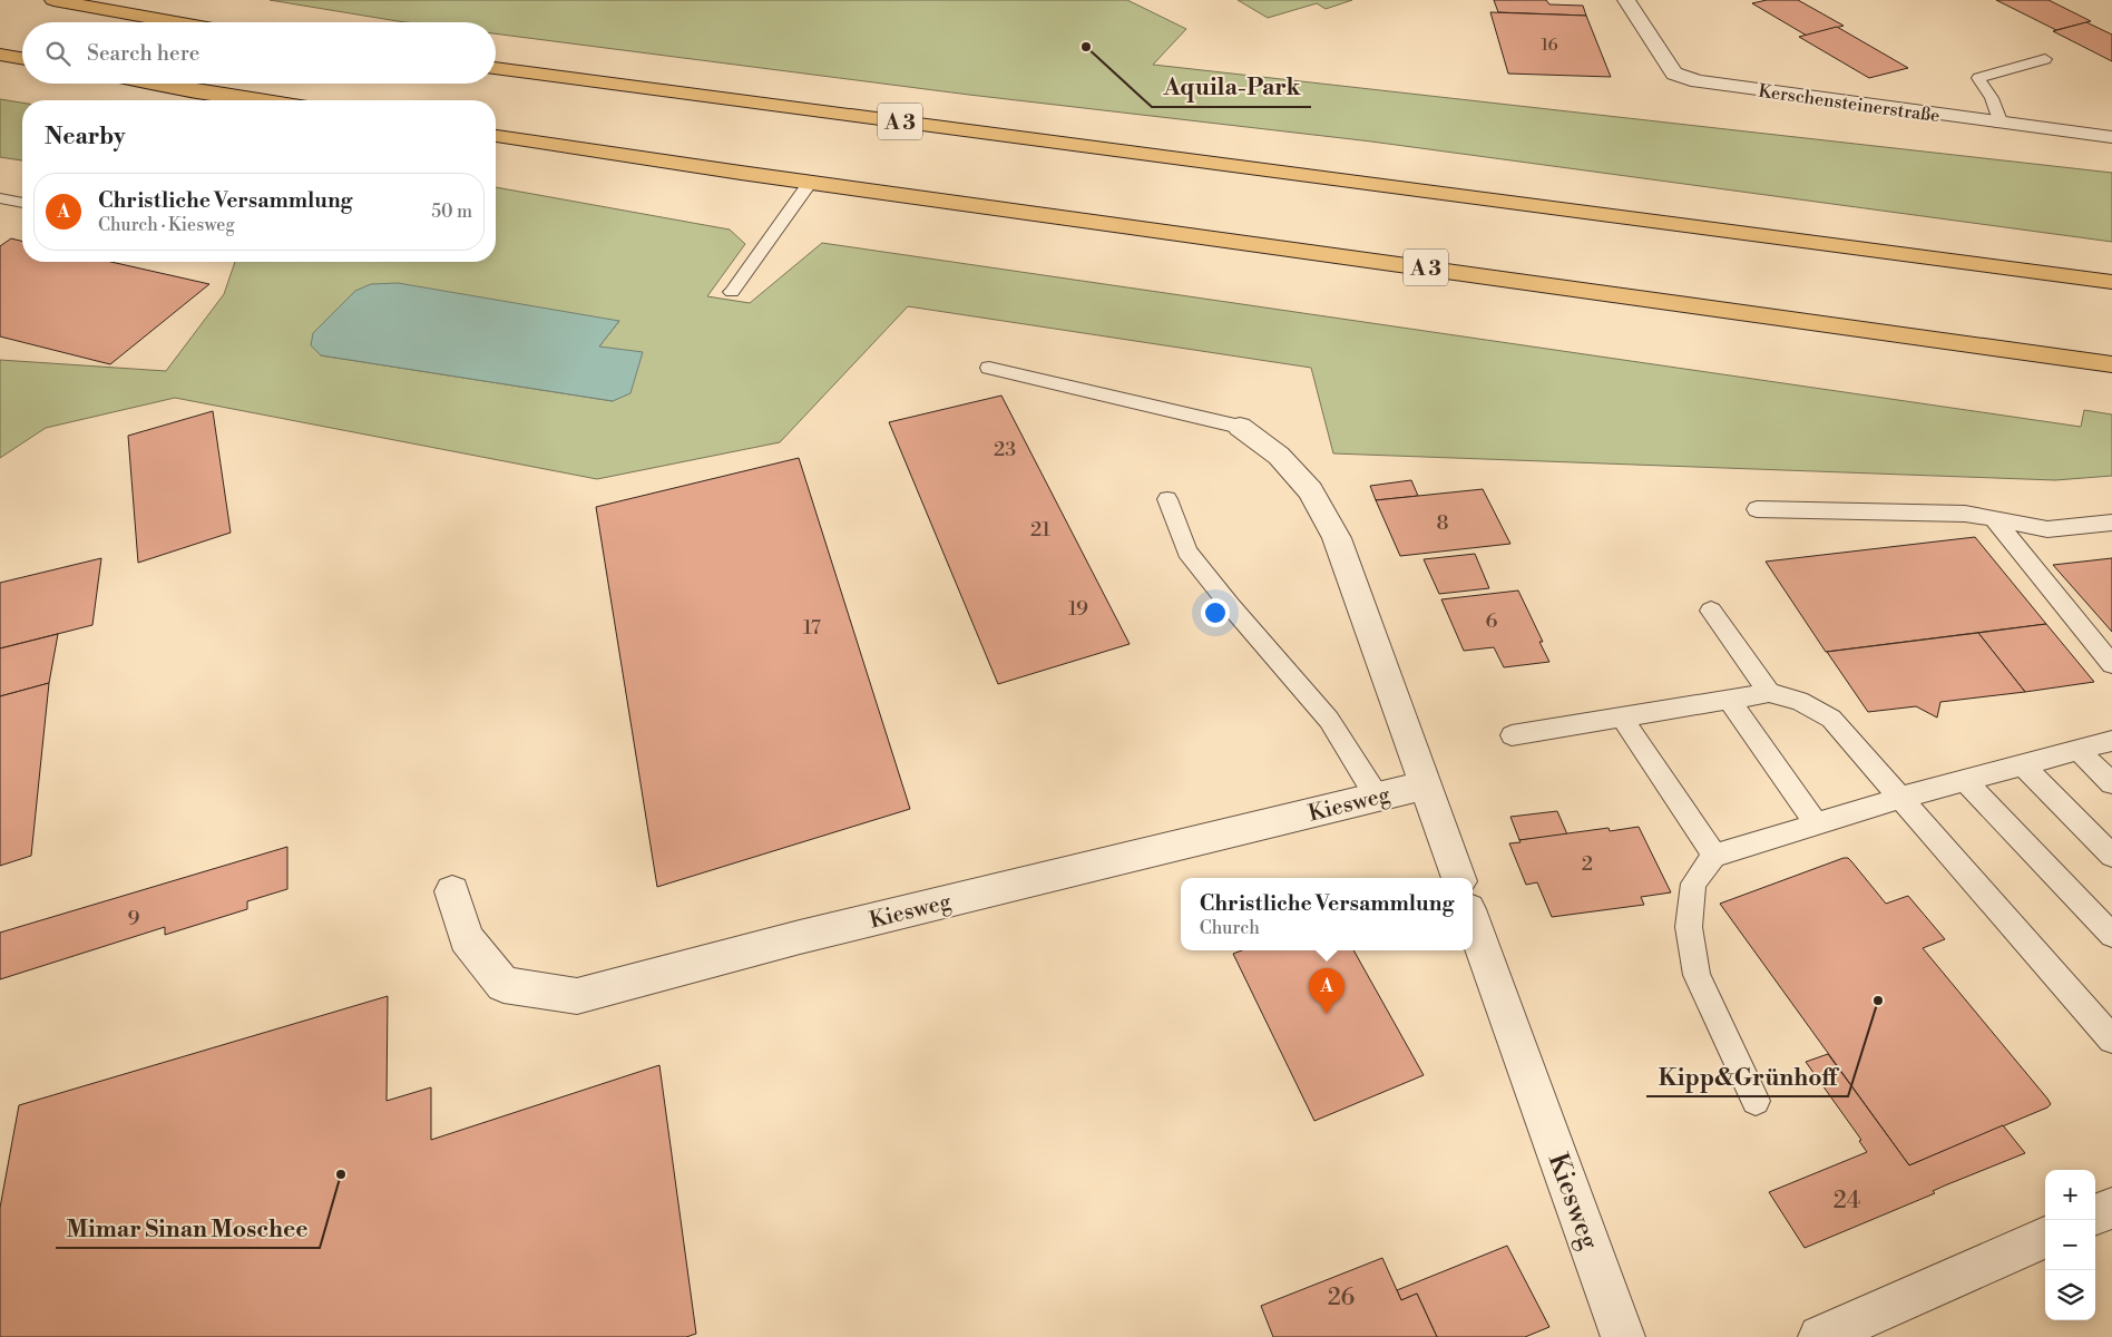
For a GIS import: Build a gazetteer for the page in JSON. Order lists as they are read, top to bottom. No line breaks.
{"streets":{"highway":["A 3"],"street":["Kerschensteinerstraße","Kiesweg"]},"places":["Aquila-Park","Kipp&Grünhoff","Mimar Sinan Moschee"],"house_numbers":["16","23","8","21","19","6","17","2","9","24","26"],"page":{"search":"Search here","heading":"Nearby","list":[{"mark":"A","name":"Christliche Versammlung","note":"Church · Kiesweg","value":"50 m"}],"popup":["Christliche Versammlung","Church"],"pins":"A","map_buttons":["+","−"]}}
